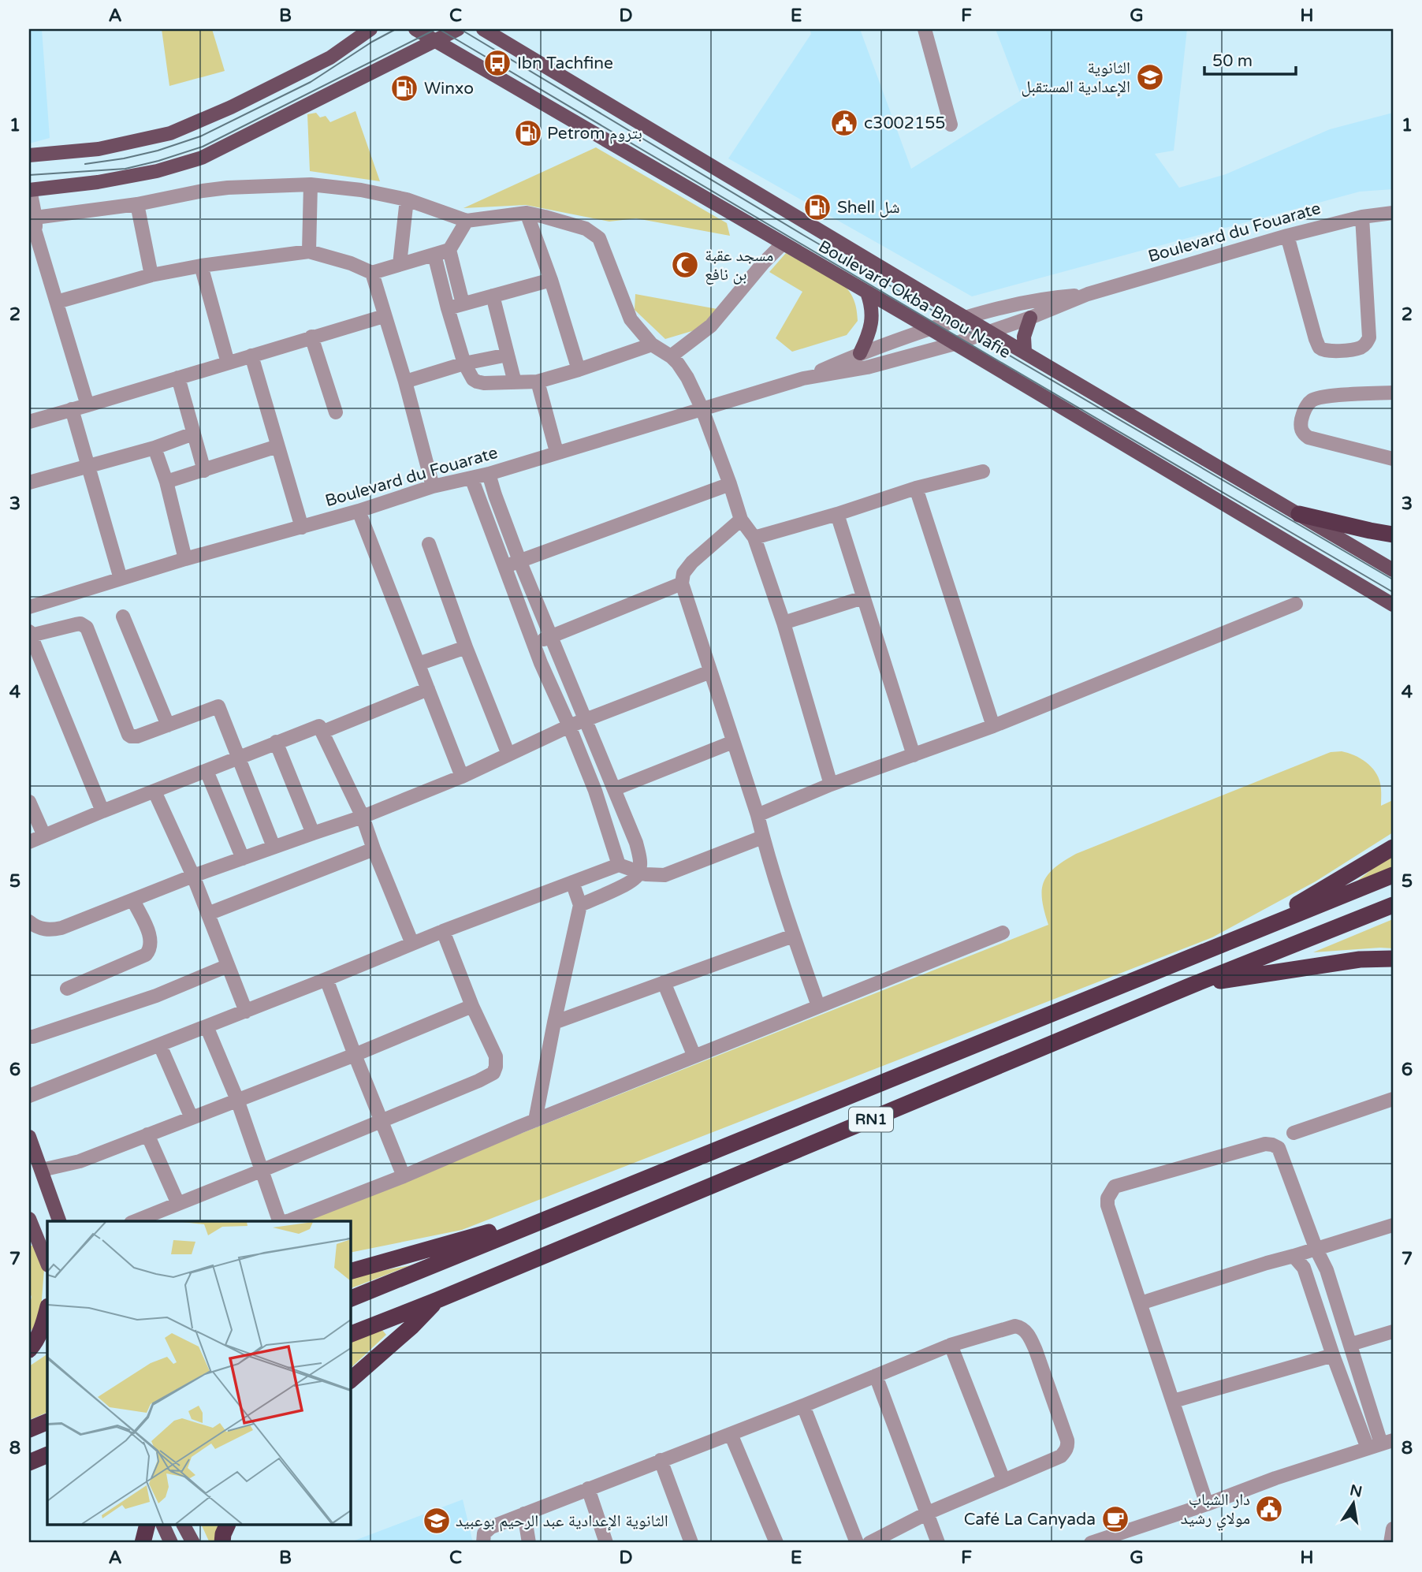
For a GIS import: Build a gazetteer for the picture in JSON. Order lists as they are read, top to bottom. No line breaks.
{"streets":{"highway":["RN1"],"main road":["Boulevard Okba Bnou Nafie"],"street":["Boulevard du Fouarate"]},"crossings":[["Boulevard du Fouarate","Boulevard Okba Bnou Nafie"]],"places":{"bus stop":["Ibn Tachfine"],"school or university":["الثانوية الإعدادية المستقبل","الثانوية الإعدادية عبد الرحيم بوعبيد"],"fuel station":["Winxo","Petrom بتروم","Shell شل"],"public building":["c3002155","دار الشباب مولاي رشيد"],"mosque":["مسجد عقبة بن نافع"],"cafe":["Café La Canyada"]},"scale_bar":"50 m","north":"top","grid":{"columns":["A","B","C","D","E","F","G","H"],"rows":["1","2","3","4","5","6","7","8"]}}
